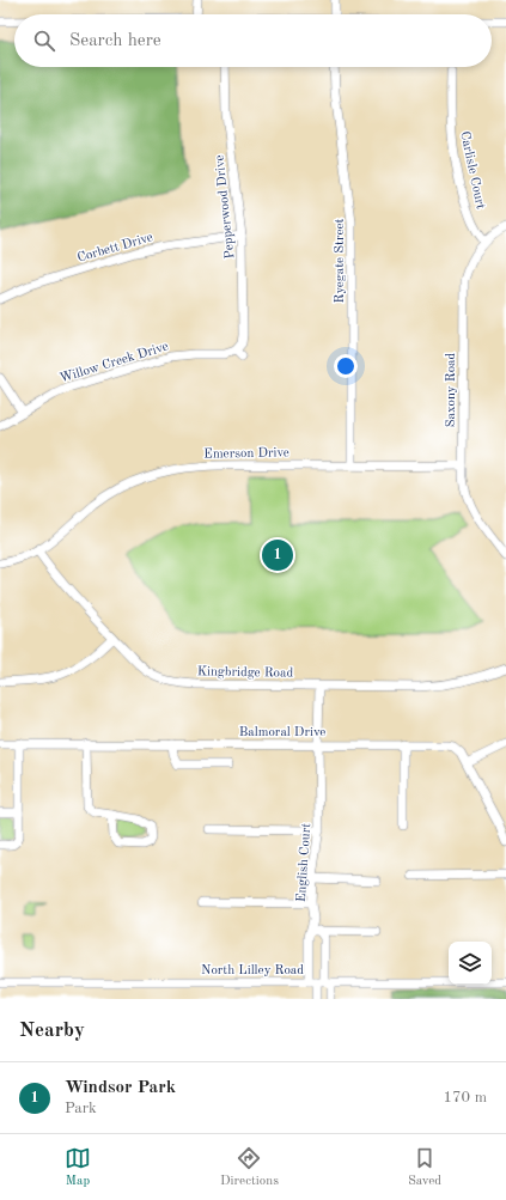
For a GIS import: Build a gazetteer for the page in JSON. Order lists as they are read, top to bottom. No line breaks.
{"streets":{"street":["Carlisle Court","Pepperwood Drive","Corbett Drive","Ryegate Street","Willow Creek Drive","Saxony Road","Emerson Drive","Kingbridge Road","Balmoral Drive","English Court","North Lilley Road"]},"crossings":[["Carlisle Court","Saxony Road"],["Pepperwood Drive","Corbett Drive"],["Pepperwood Drive","Willow Creek Drive"],["Ryegate Street","Emerson Drive"],["Saxony Road","Emerson Drive"],["Emerson Drive","Kingbridge Road"],["Kingbridge Road","English Court"],["Balmoral Drive","English Court"],["English Court","North Lilley Road"]],"page":{"search":"Search here","pins":"1","heading":"Nearby","list":[{"mark":"1","name":"Windsor Park","note":"Park","value":"170 m"}],"nav":["Map","Directions","Saved"]}}
